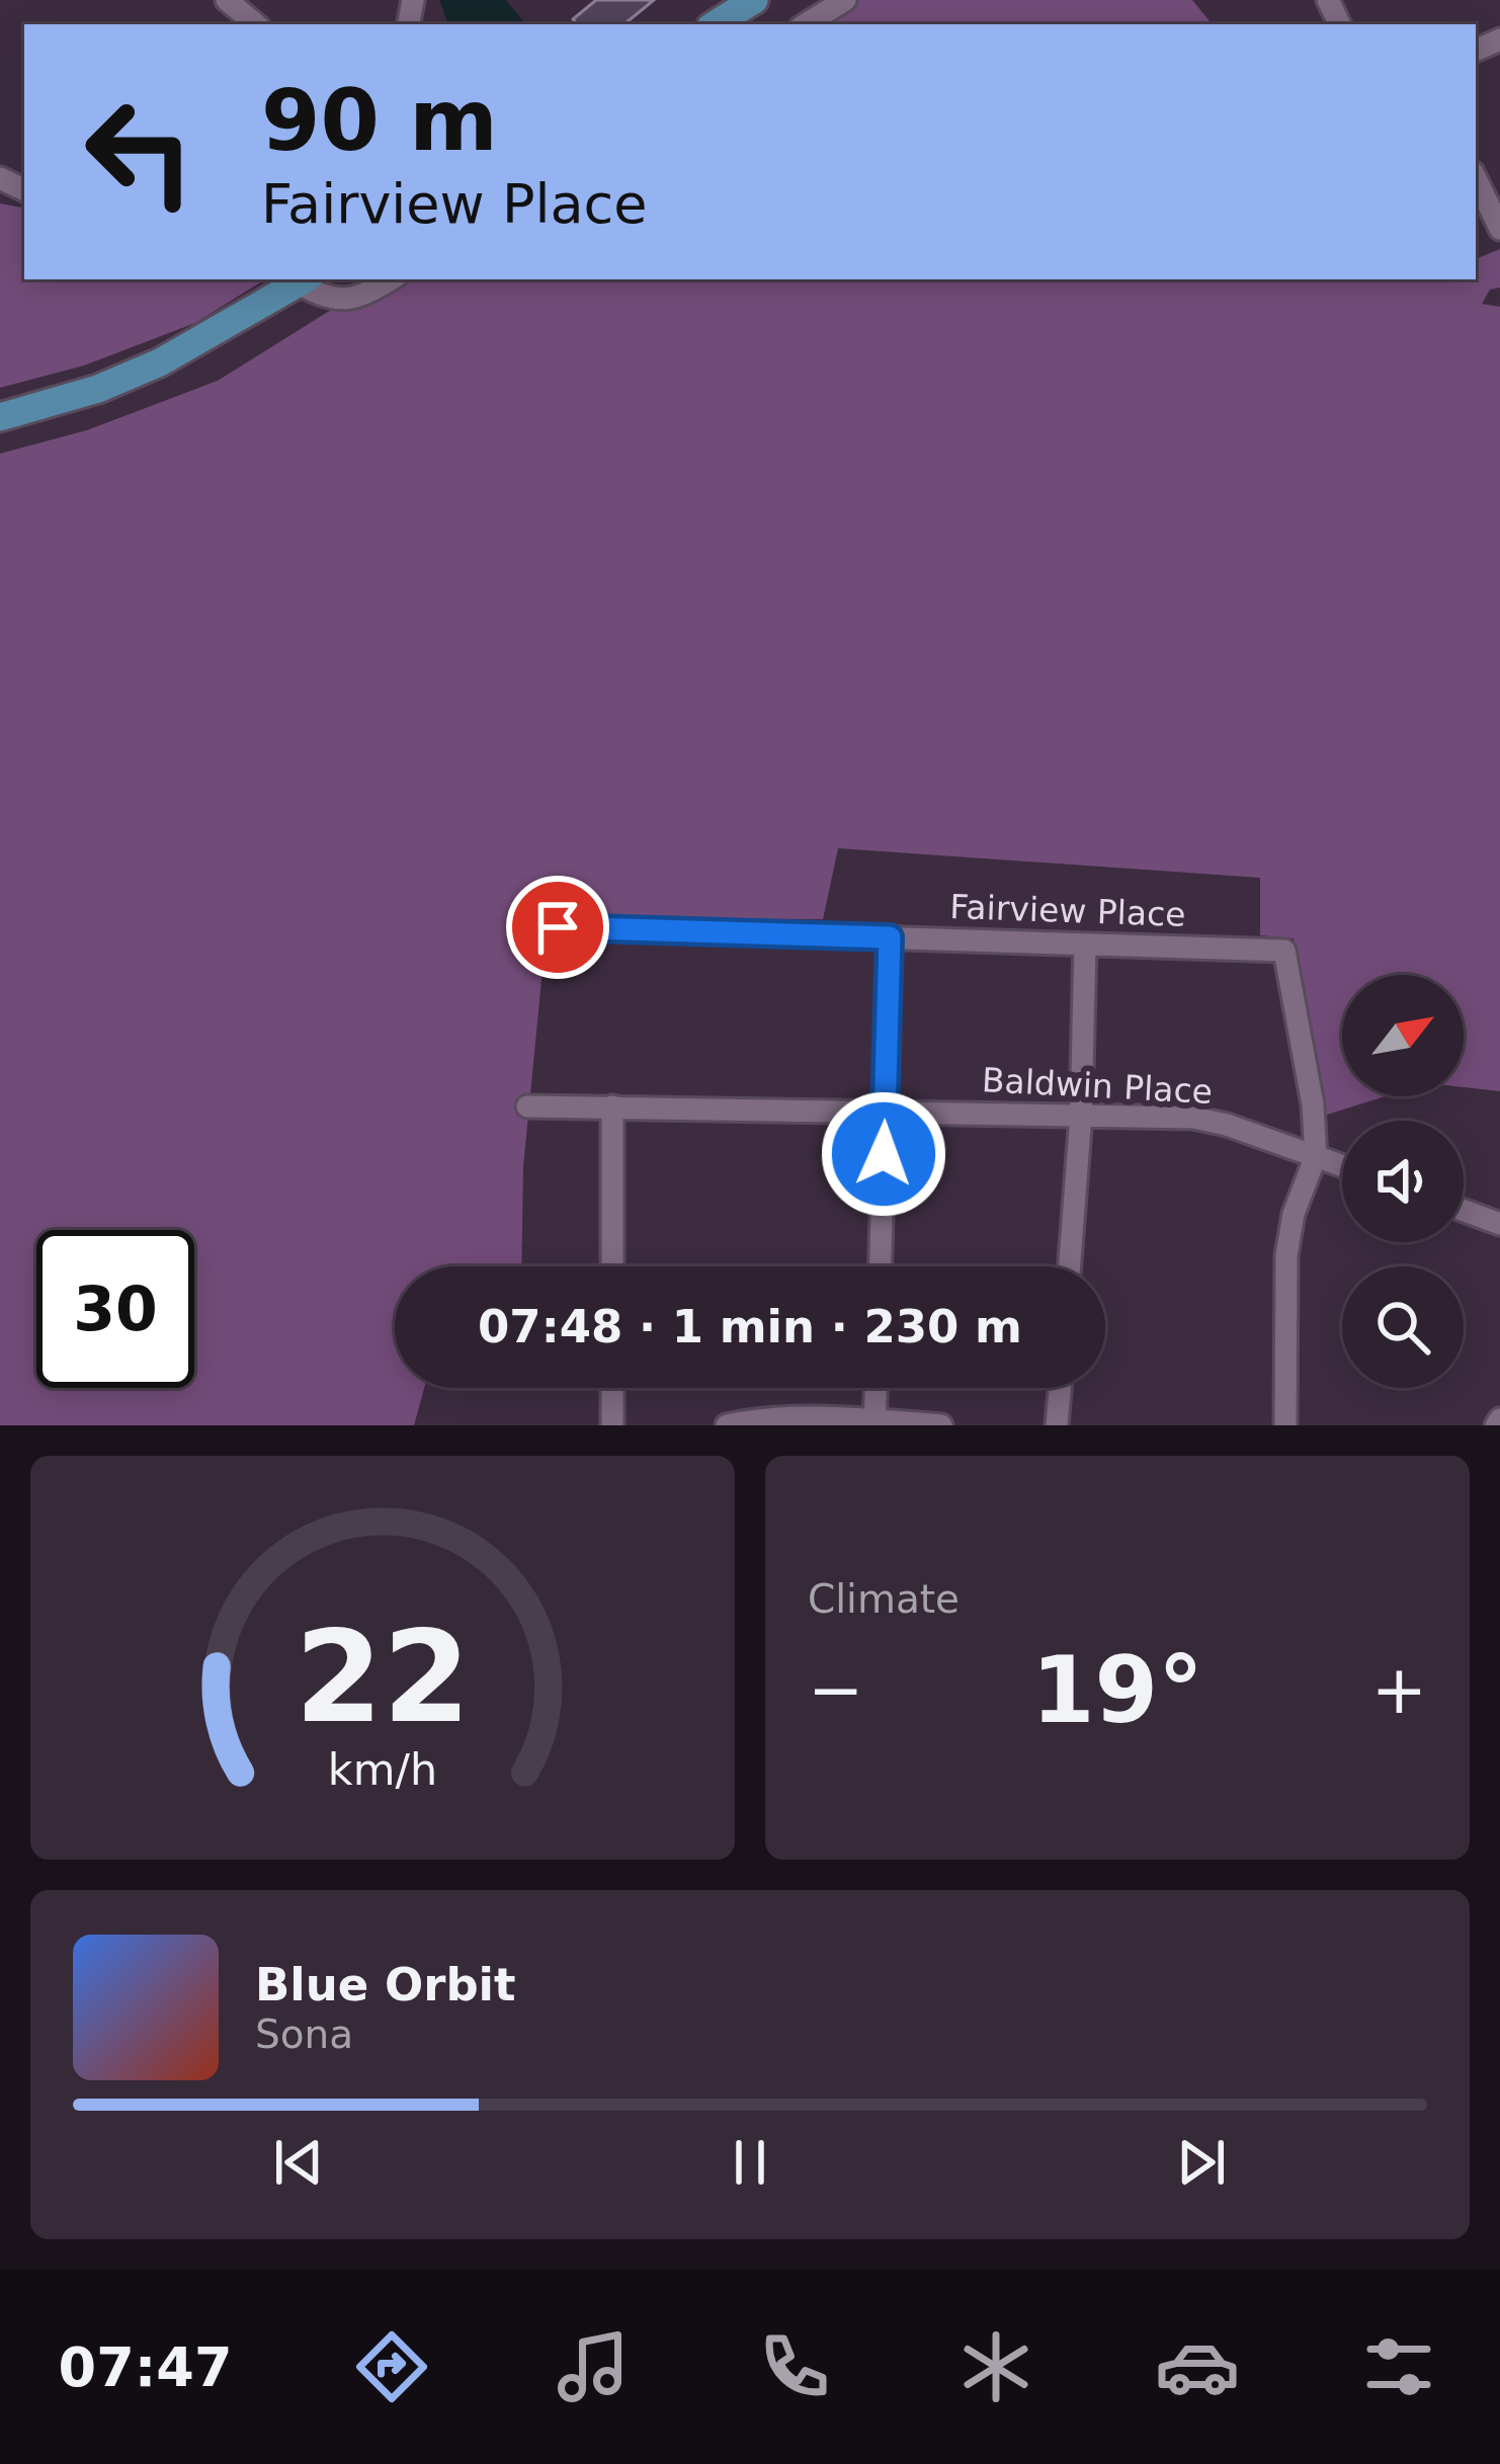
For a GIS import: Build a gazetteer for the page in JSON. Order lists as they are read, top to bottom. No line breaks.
{"streets":{"street":["Fairview Place","Baldwin Place"]},"crossings":[["Fairview Place","Baldwin Place"]],"north":"top right","page":{"turn":["90 m","Fairview Place"],"limit":"30","trip":"07:48 · 1 min · 230 m","tile":"Climate","heat":["−","19°","+"],"song":["Blue Orbit","Sona"],"tabs":"07:47","gauge":["22","km/h"]}}
